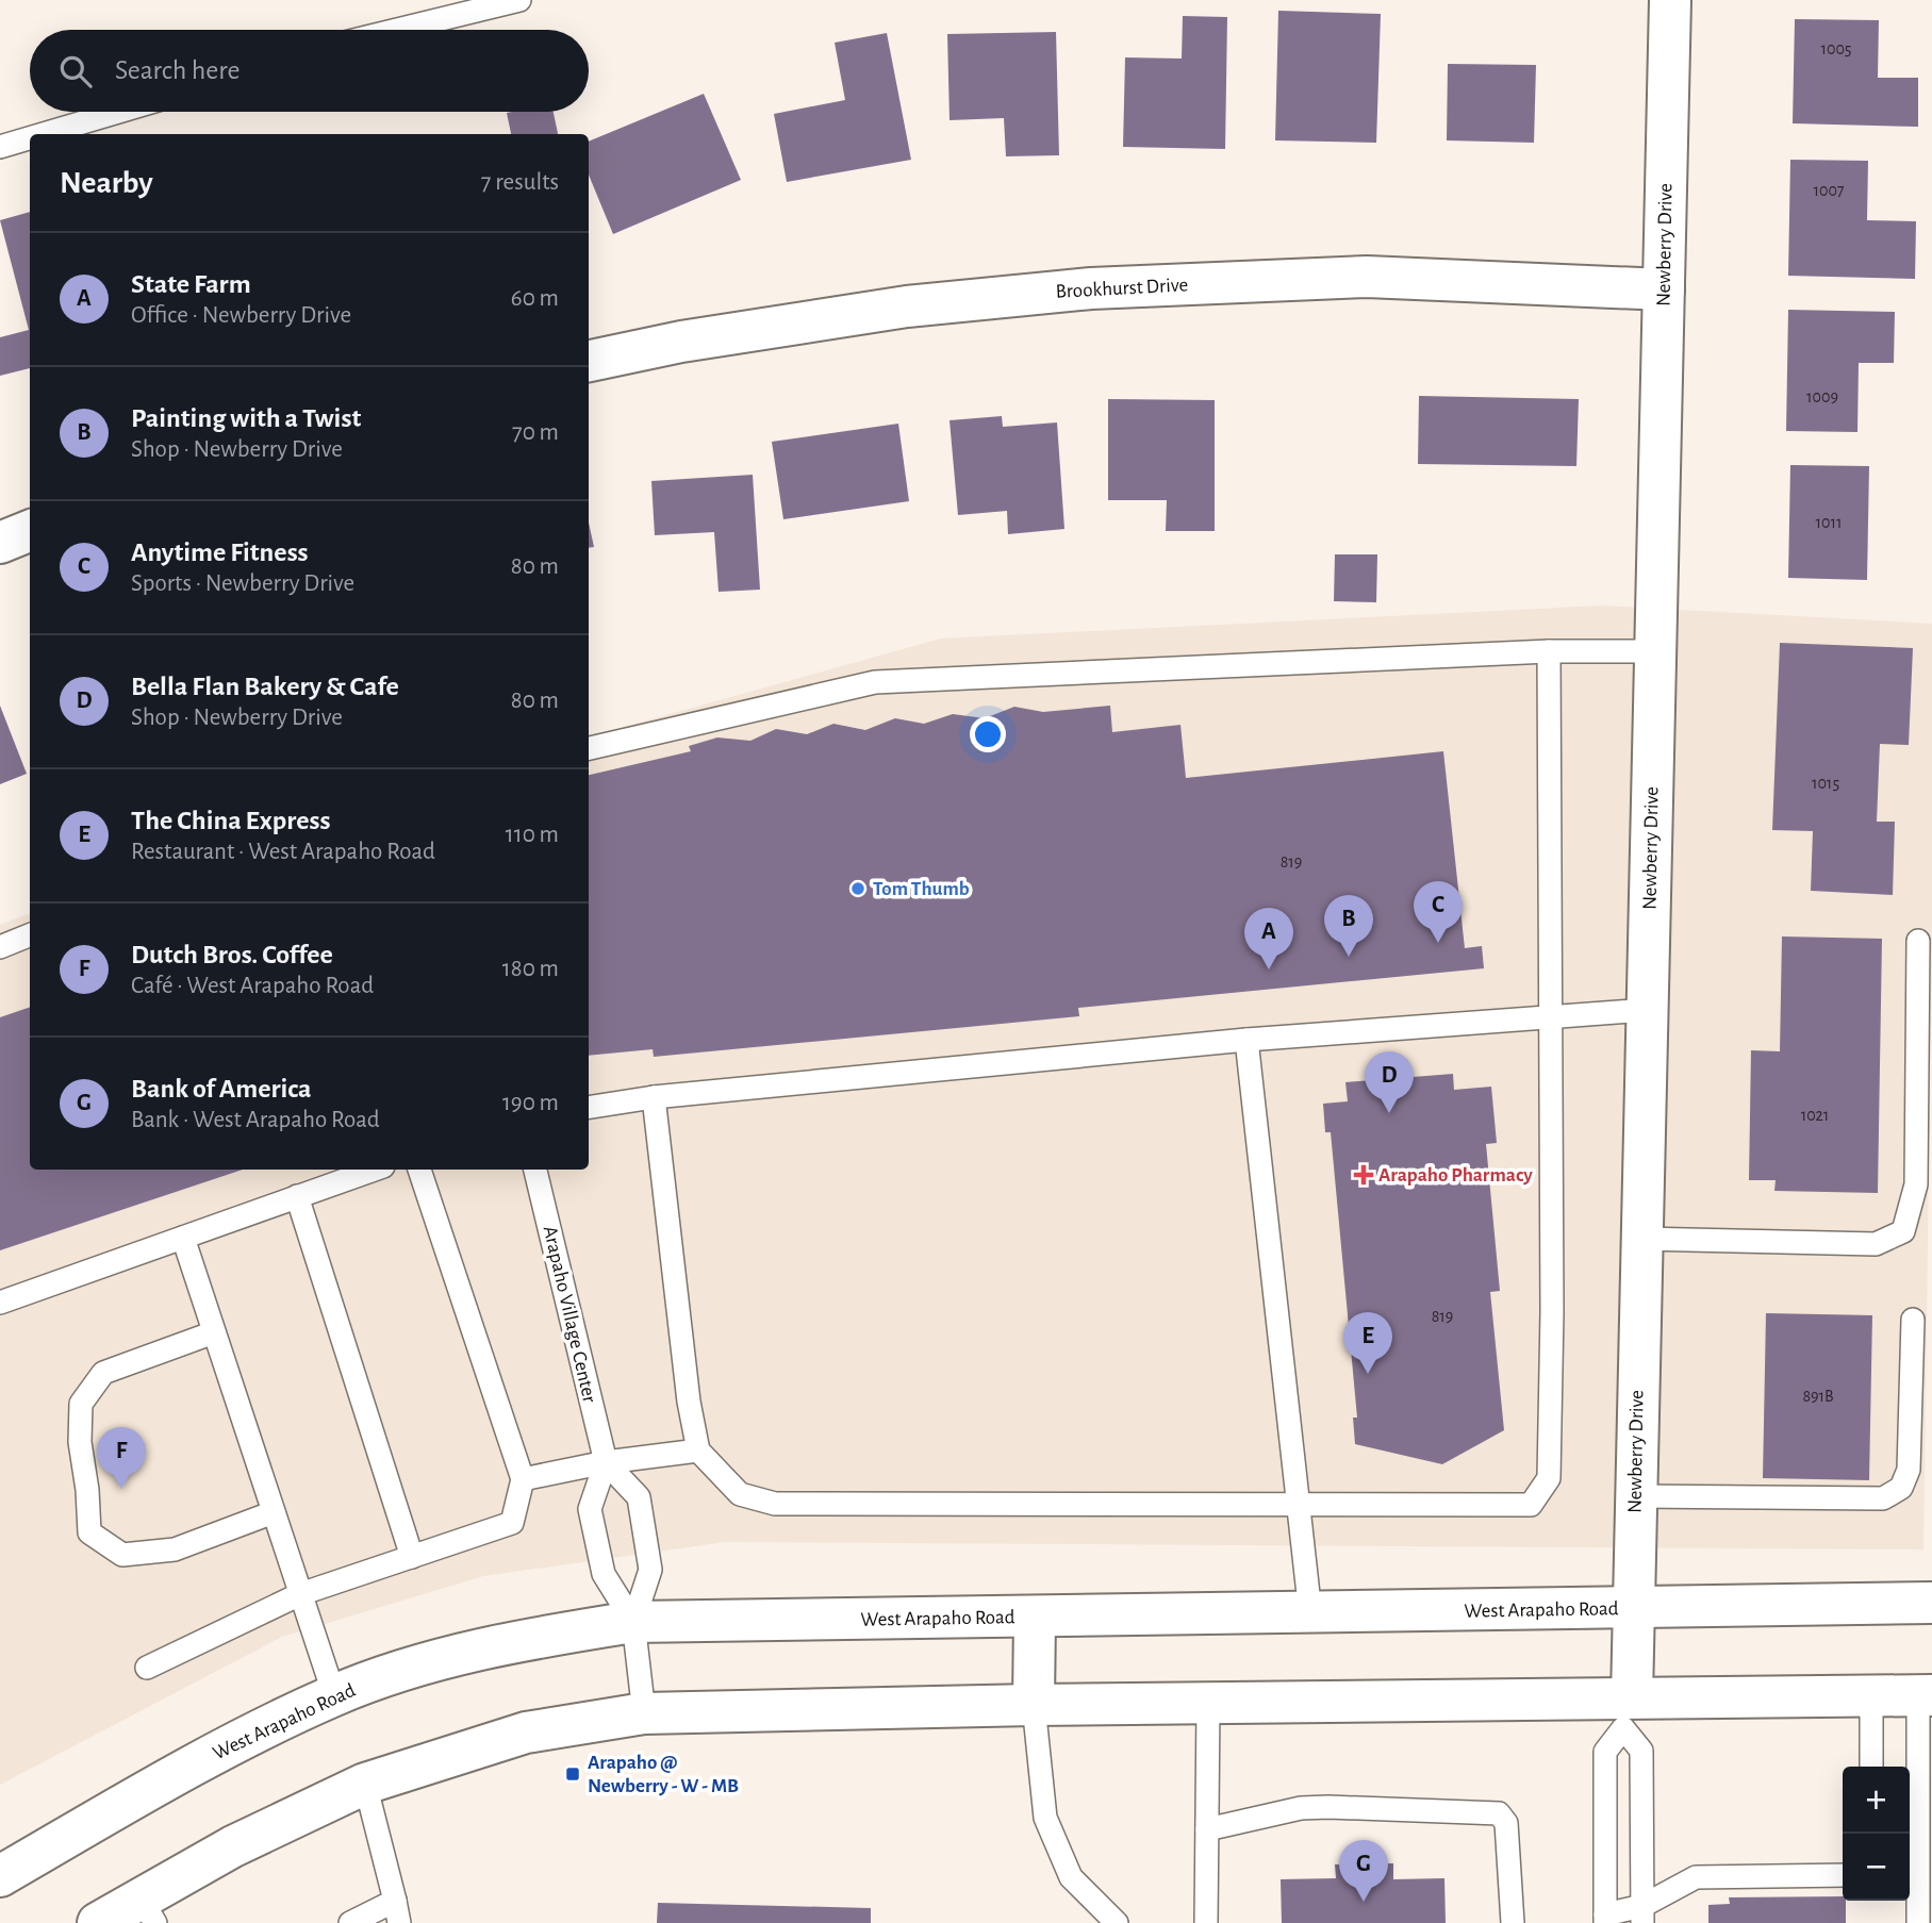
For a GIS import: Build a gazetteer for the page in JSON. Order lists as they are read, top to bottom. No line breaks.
{"streets":{"main road":["Newberry Drive","Brookhurst Drive","West Arapaho Road"],"lane":["Arapaho Village Center"]},"crossings":[["Newberry Drive","Brookhurst Drive"],["Newberry Drive","West Arapaho Road"],["Arapaho Village Center","West Arapaho Road"]],"places":{"other":["Tom Thumb"],"health":["Arapaho Pharmacy"],"transit":["Arapaho @ Newberry - W - MB"]},"house_numbers":["1005","1007","1009","1011","1015","819","1021","819","891B"],"page":{"search":"Search here","heading":["Nearby","7 results"],"list":[{"mark":"A","name":"State Farm","note":"Office · Newberry Drive","value":"60 m"},{"mark":"B","name":"Painting with a Twist","note":"Shop · Newberry Drive","value":"70 m"},{"mark":"C","name":"Anytime Fitness","note":"Sports · Newberry Drive","value":"80 m"},{"mark":"D","name":"Bella Flan Bakery & Cafe","note":"Shop · Newberry Drive","value":"80 m"},{"mark":"E","name":"The China Express","note":"Restaurant · West Arapaho Road","value":"110 m"},{"mark":"F","name":"Dutch Bros. Coffee","note":"Café · West Arapaho Road","value":"180 m"},{"mark":"G","name":"Bank of America","note":"Bank · West Arapaho Road","value":"190 m"}],"pins":["C","B","A","D","E","F","G"],"map_buttons":["+","−"]}}
